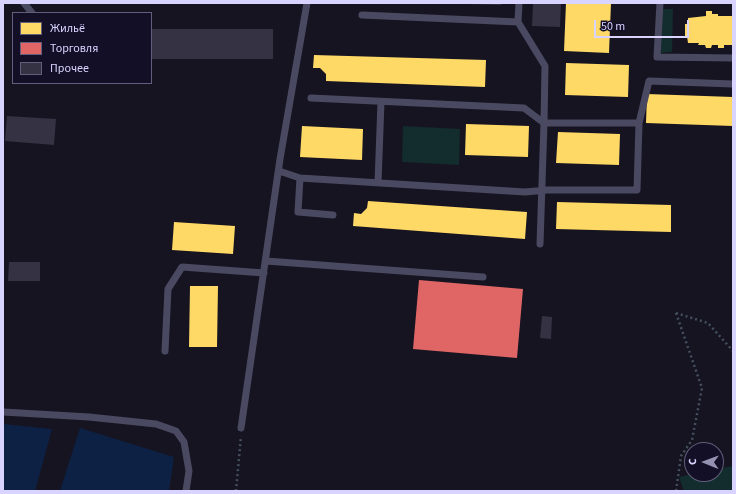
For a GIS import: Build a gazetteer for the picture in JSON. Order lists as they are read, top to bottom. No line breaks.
{"legend":["Жильё","Торговля","Прочее"],"scale_bar":"50 m","north":"left"}
